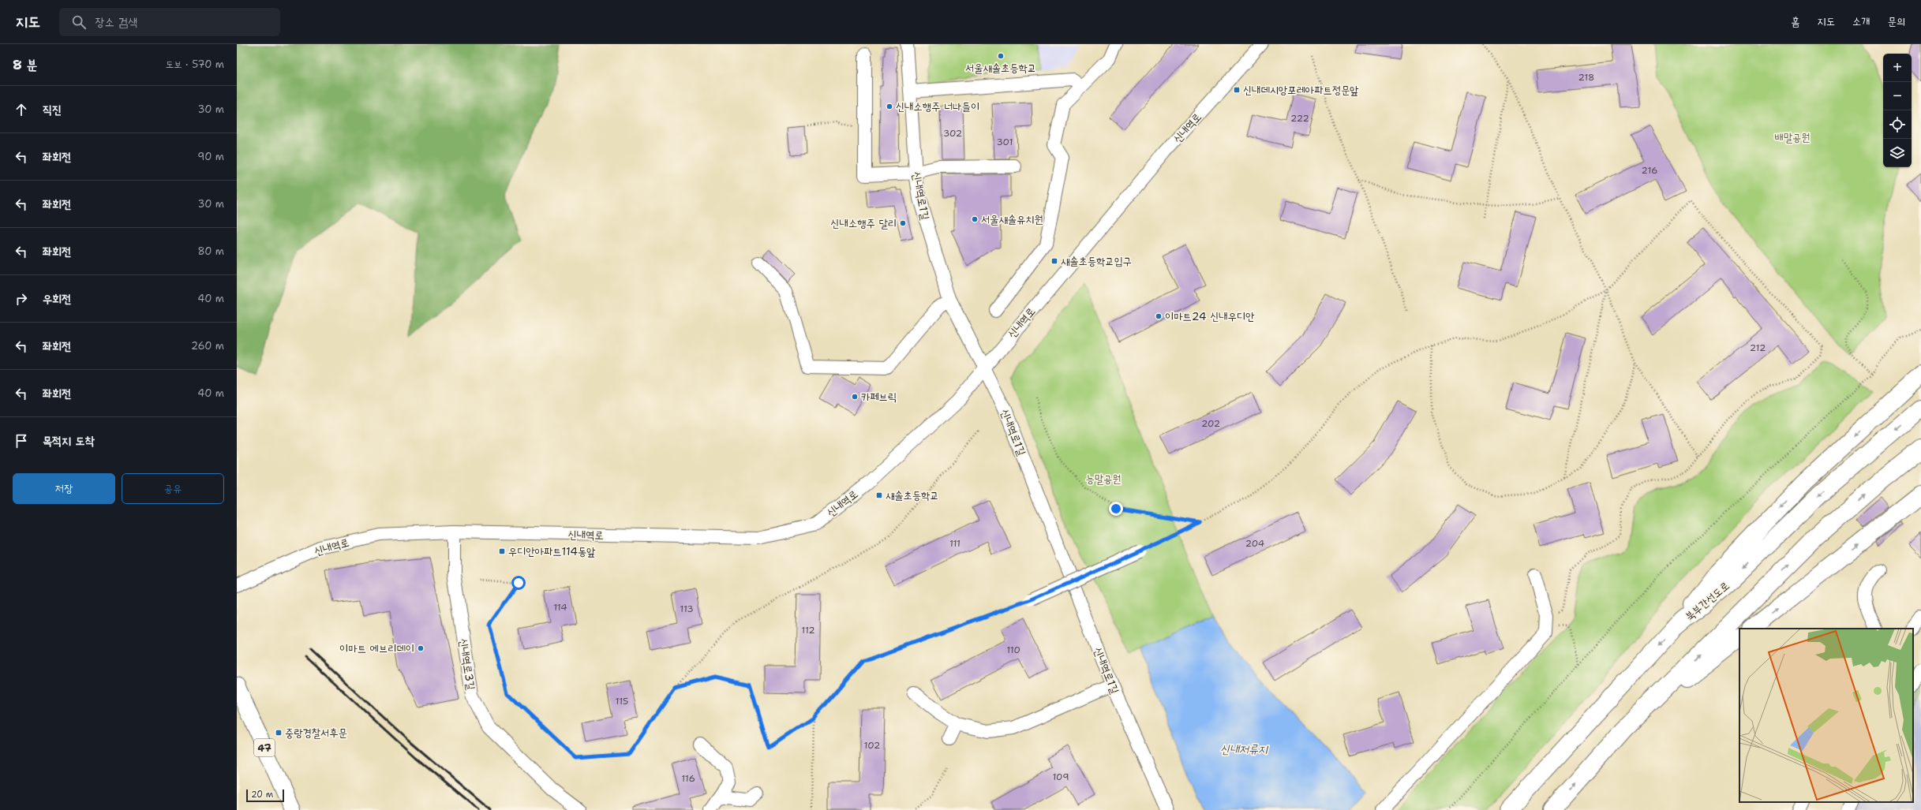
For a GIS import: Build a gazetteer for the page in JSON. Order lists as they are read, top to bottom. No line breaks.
{"streets":{"highway":["북부간선도로"],"main road":["47"],"street":["신내역로","신내역로1길","신내역로3길"]},"crossings":[["신내역로","신내역로1길"],["신내역로","신내역로3길"]],"water":["신내저류지"],"parks":["배말공원","능말공원"],"places":{"other":["서울새솔초등학교","신내소행주 너나들이","서울새솔유치원","신내소행주 달리","이마트24 신내우디안","카페브릭","이마트 에브리데이"],"transit":["신내데시앙포레아파트정문앞","새솔초등학교입구","새솔초등학교","우디안아파트114동앞","중랑경찰서후문"]},"house_numbers":["218","222","302","301","216","212","202","111","204","114","113","112","110","115","102","109","116"],"scale_bar":"20 m","page":{"header":"지도","search":"장소 검색","nav":["홈","지도","소개","문의"],"heading":["8 분","도보 · 570 m"],"map_buttons":["+","−"],"list":[["직진","30 m"],["좌회전","90 m"],["좌회전","30 m"],["좌회전","80 m"],["우회전","40 m"],["좌회전","260 m"],["좌회전","40 m"],"목적지 도착"],"buttons":["저장","공유"],"scale":"20 m"}}
